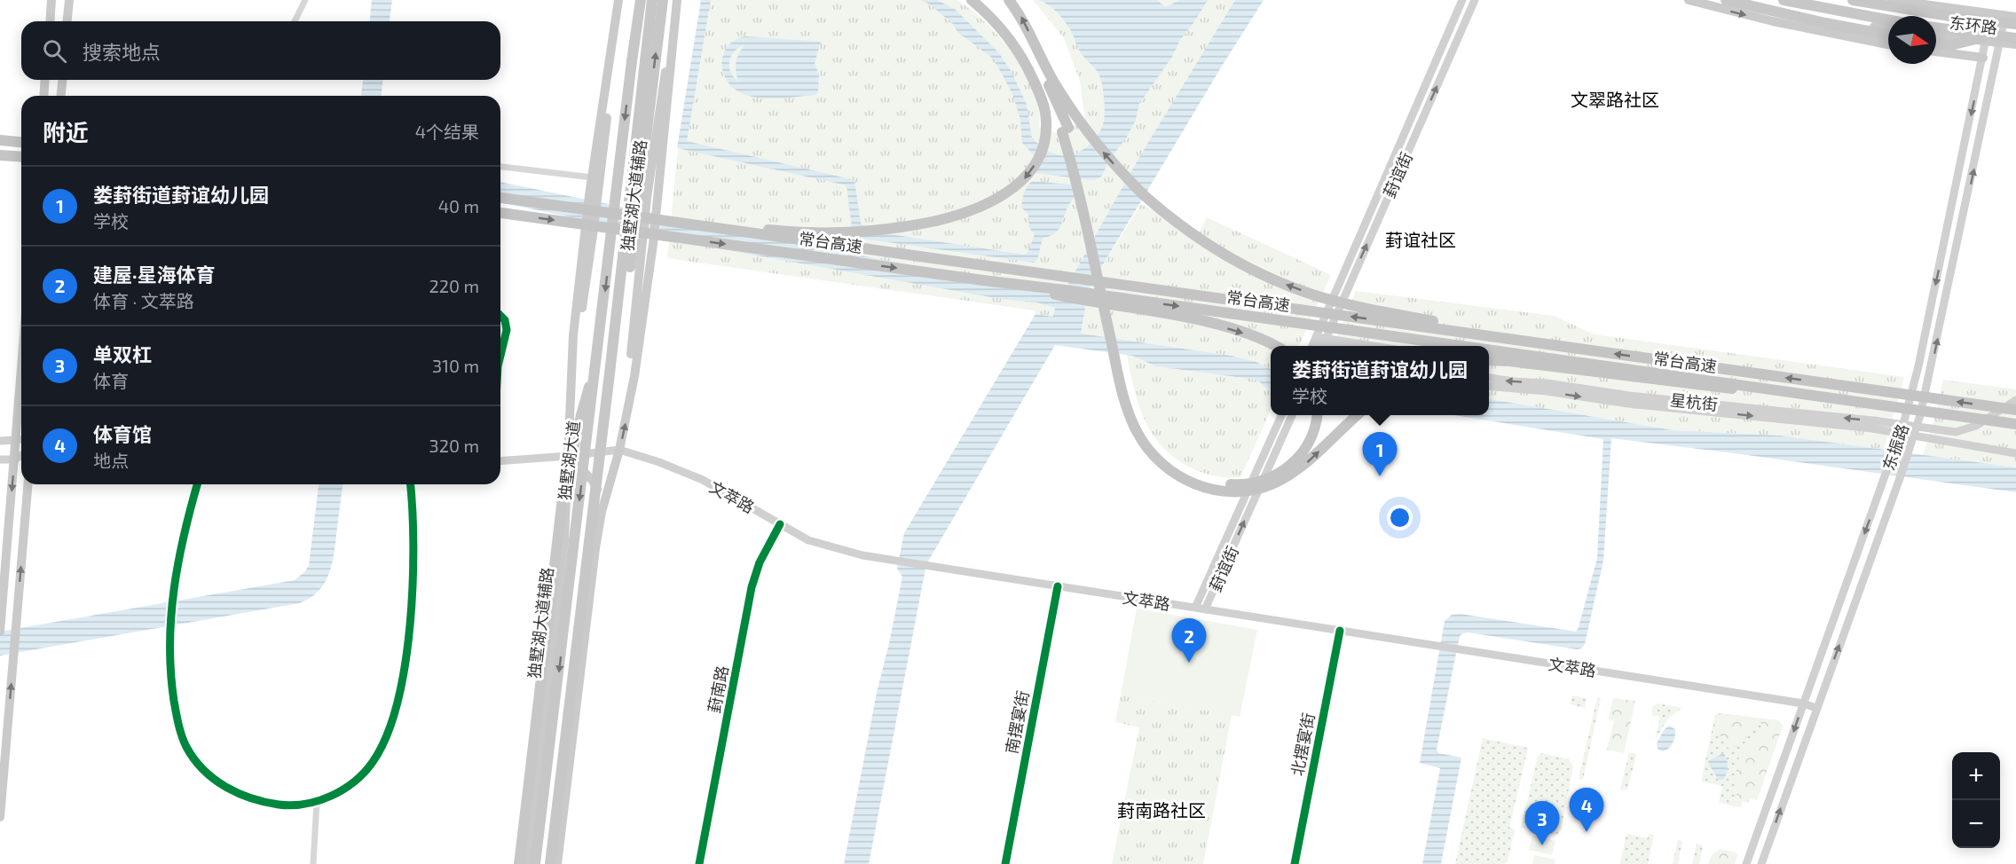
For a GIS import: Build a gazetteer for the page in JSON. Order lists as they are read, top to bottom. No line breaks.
{"streets":{"highway":["常台高速","独墅湖大道"],"main road":["东环路","葑谊街","独墅湖大道辅路","星杭街","东振路","文萃路"],"street":["葑南路","南摆宴街","北摆宴街"]},"crossings":[["东环路","东振路"],["葑谊街","文萃路"],["独墅湖大道辅路","文萃路"],["星杭街","东振路"],["东振路","文萃路"],["文萃路","葑南路"],["文萃路","南摆宴街"],["文萃路","北摆宴街"]],"districts":["文翠路社区","葑谊社区","葑南路社区"],"north":"right","page":{"search":"搜索地点","heading":["附近","4个结果"],"list":[{"mark":"1","name":"娄葑街道葑谊幼儿园","note":"学校","value":"40 m"},{"mark":"2","name":"建屋·星海体育","note":"体育 · 文萃路","value":"220 m"},{"mark":"3","name":"单双杠","note":"体育","value":"310 m"},{"mark":"4","name":"体育馆","note":"地点","value":"320 m"}],"popup":["娄葑街道葑谊幼儿园","学校"],"pins":["1","2","4","3"],"map_buttons":["+","−"]}}
